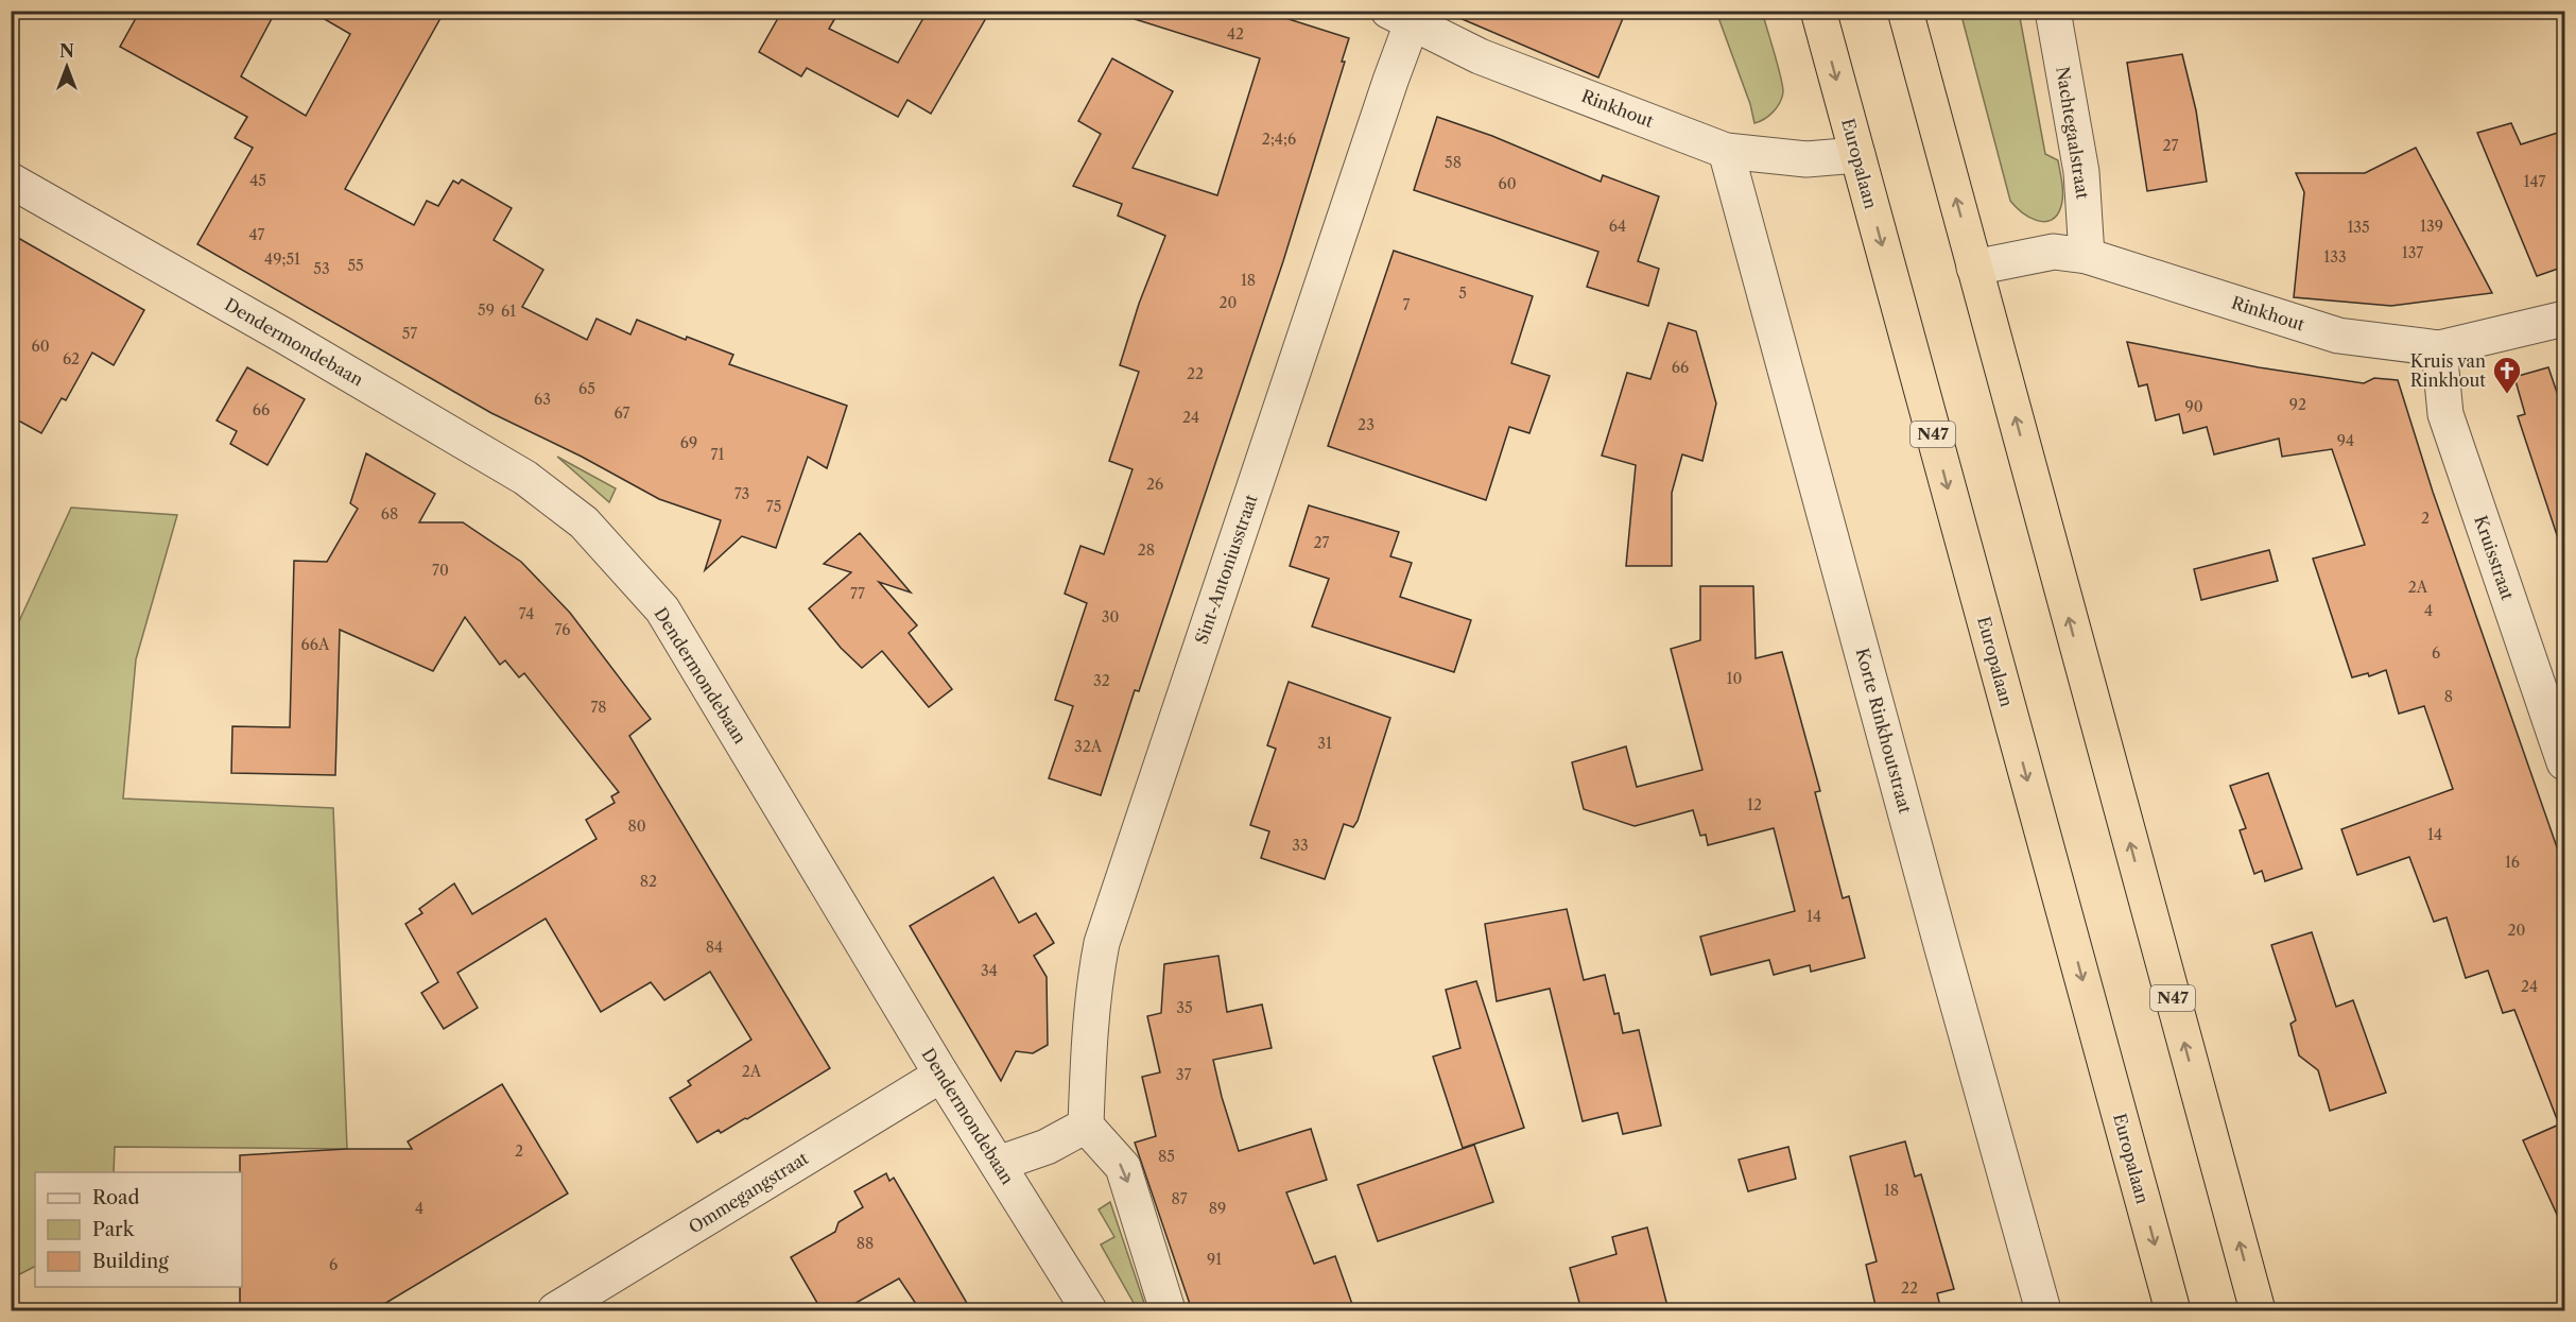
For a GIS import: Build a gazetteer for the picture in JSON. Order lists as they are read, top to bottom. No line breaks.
{"streets":{"highway":["Europalaan","N47"],"street":["Rinkhout","Nachtegaalstraat","Dendermondebaan","Kruisstraat","Sint-Antoniusstraat","Korte Rinkhoutstraat","Ommegangstraat"]},"crossings":[["Rinkhout","Nachtegaalstraat"],["Rinkhout","Europalaan"],["Rinkhout","N47"],["Rinkhout","Kruisstraat"],["Rinkhout","Sint-Antoniusstraat"],["Rinkhout","Korte Rinkhoutstraat"],["Dendermondebaan","Ommegangstraat"]],"places":{"church":["Kruis van Rinkhout"]},"house_numbers":["42","2;4;6","27","58","45","147","60","64","139","135","47","137","133","49;51","55","53","18","5","20","7","59","61","57","60","62","66","22","65","63","92","90","66","67","24","23","94","69","71","26","73","75","68","2","27","28","70","2A","77","4","74","30","76","66A","6","10","32","8","78","31","32A","12","80","14","33","16","82","14","20","84","34","24","35","2A","37","2","85","18","87","4","89","88","91","6","22"],"legend":["Road","Park","Building"],"north":"top"}
